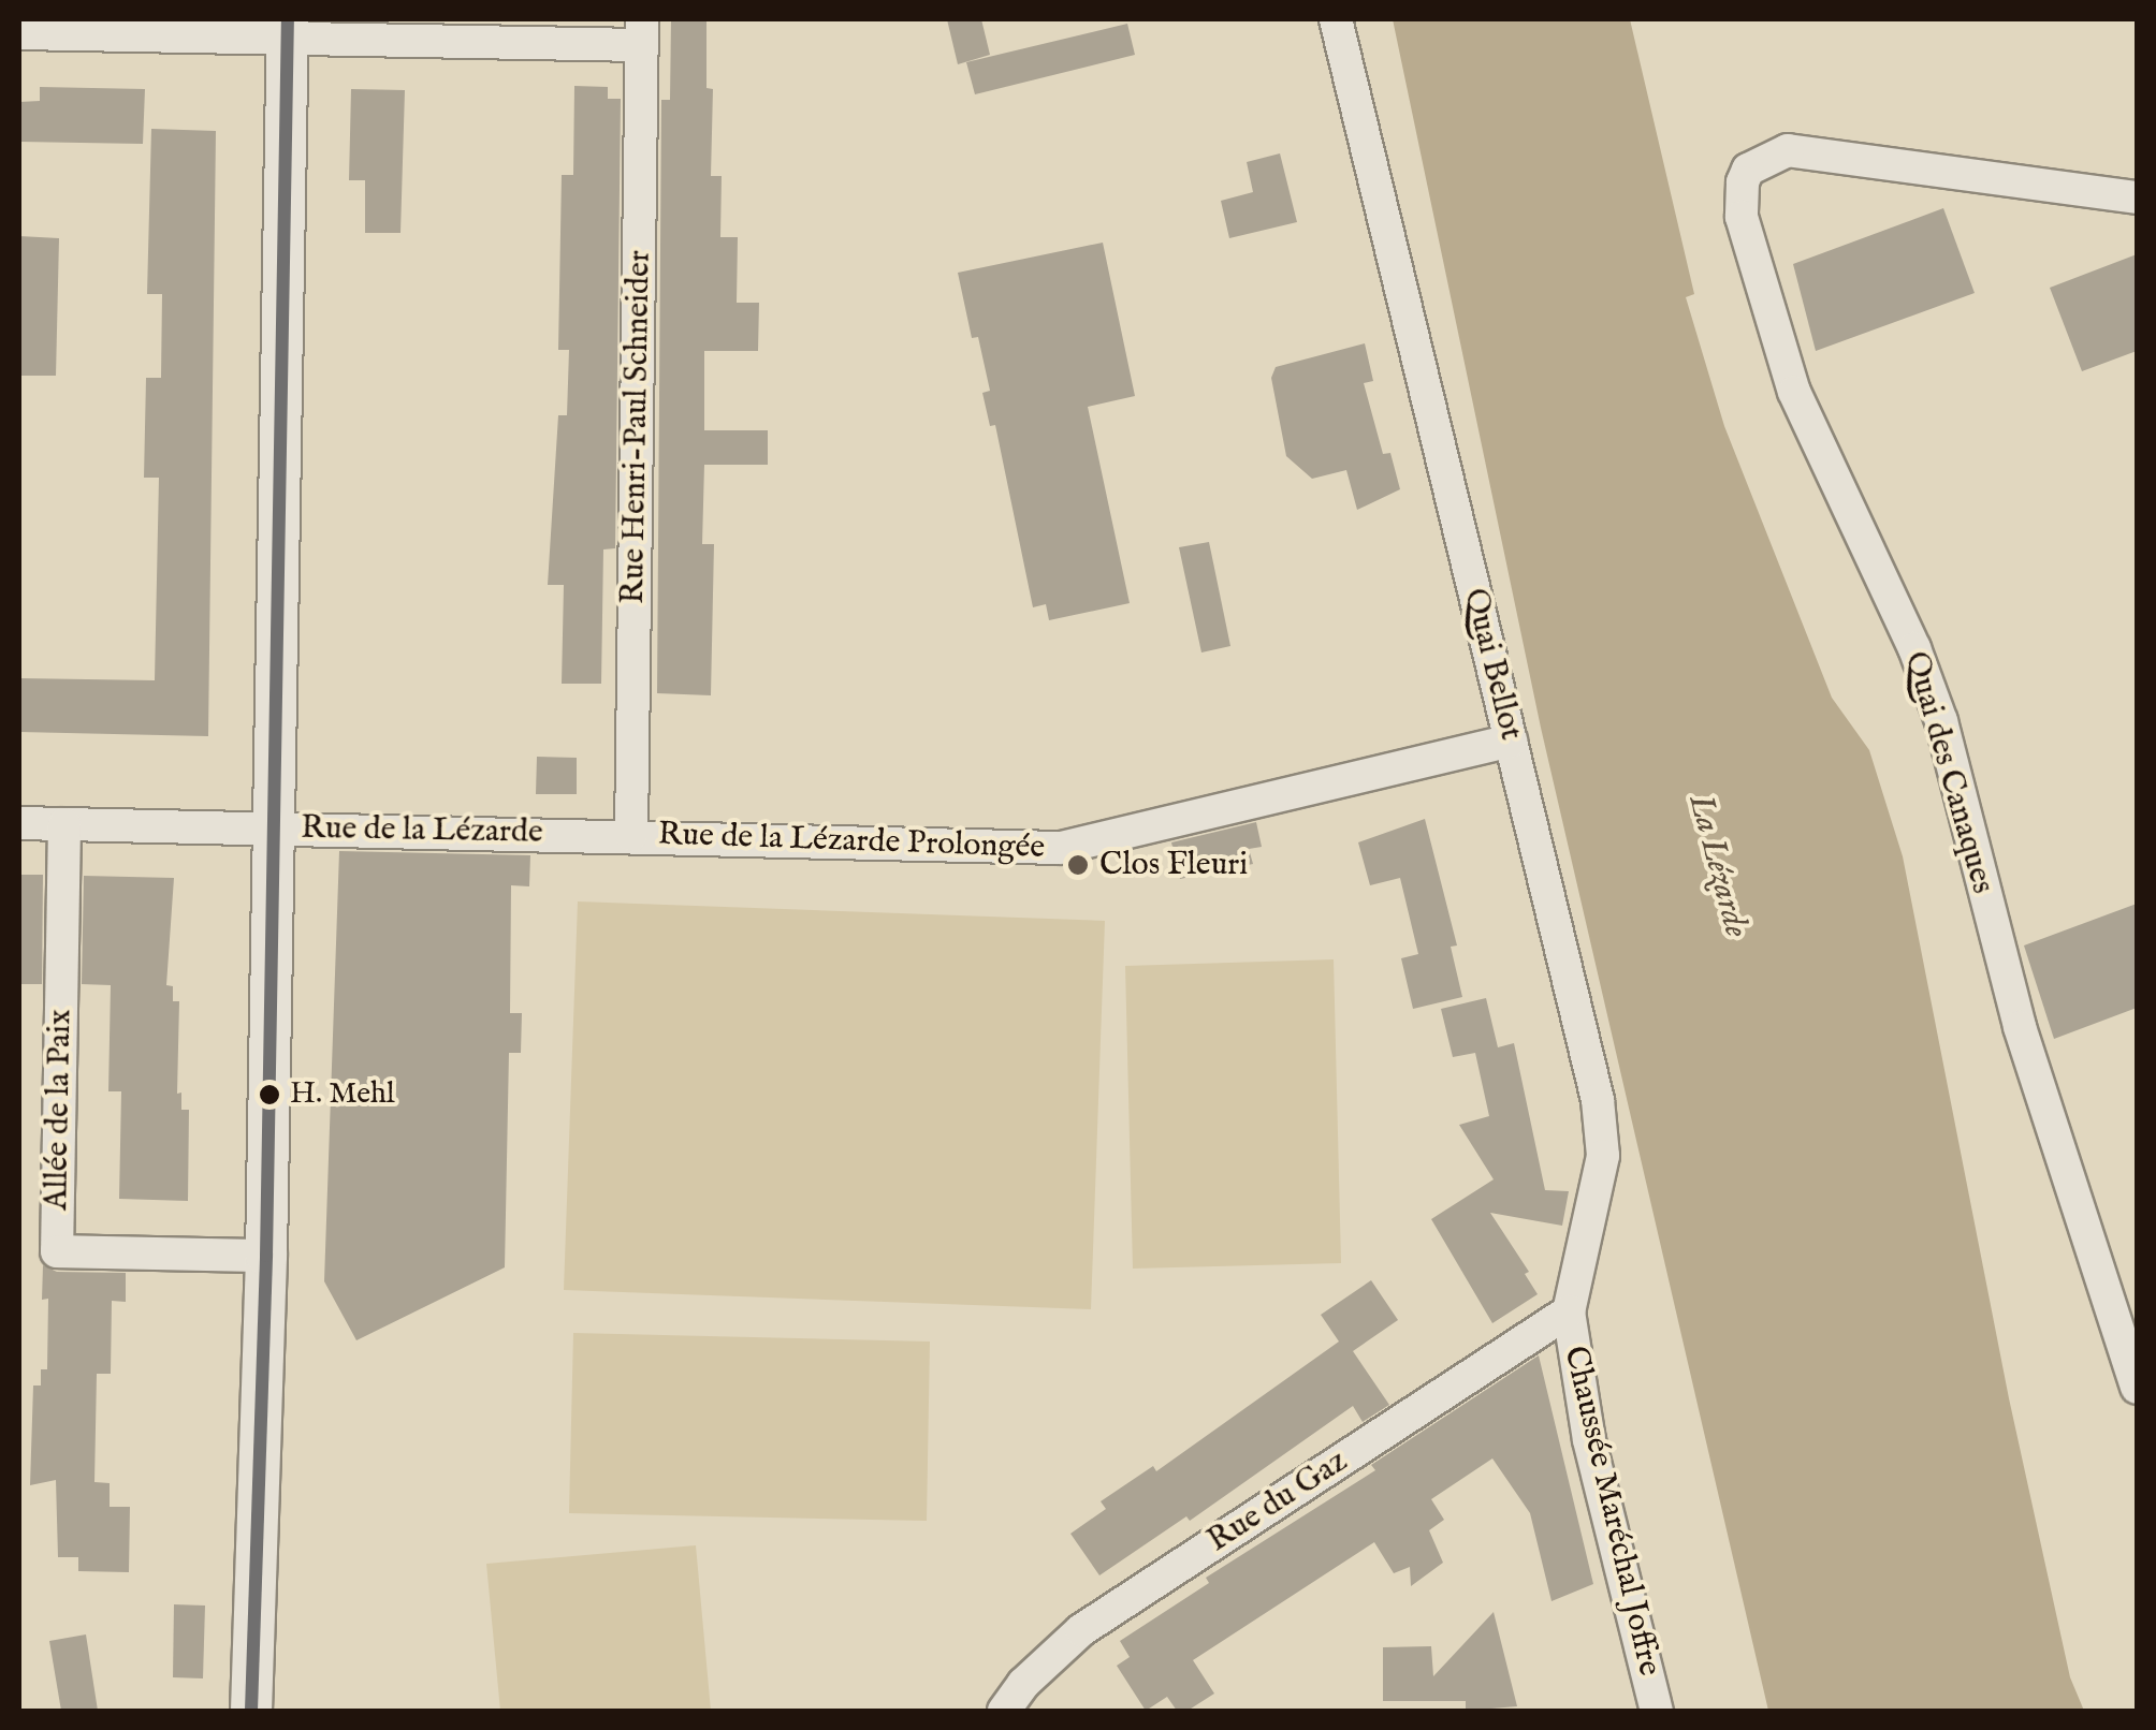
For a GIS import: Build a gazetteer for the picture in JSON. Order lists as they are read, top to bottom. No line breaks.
{"streets":{"street":["Rue Henri-Paul Schneider","Quai Bellot","Quai des Canaques","Rue de la Lézarde","Rue de la Lézarde Prolongée","Allée de la Paix","Rue du Gaz","Chaussée Maréchal Joffre"]},"crossings":[["Rue Henri-Paul Schneider","Rue de la Lézarde"],["Rue Henri-Paul Schneider","Rue de la Lézarde Prolongée"],["Quai Bellot","Rue de la Lézarde Prolongée"],["Quai Bellot","Rue du Gaz"],["Quai Bellot","Chaussée Maréchal Joffre"],["Rue de la Lézarde","Rue de la Lézarde Prolongée"],["Rue de la Lézarde","Allée de la Paix"],["Rue du Gaz","Chaussée Maréchal Joffre"]],"water":["La Lézarde"],"places":["Clos Fleuri","H. Mehl"]}
